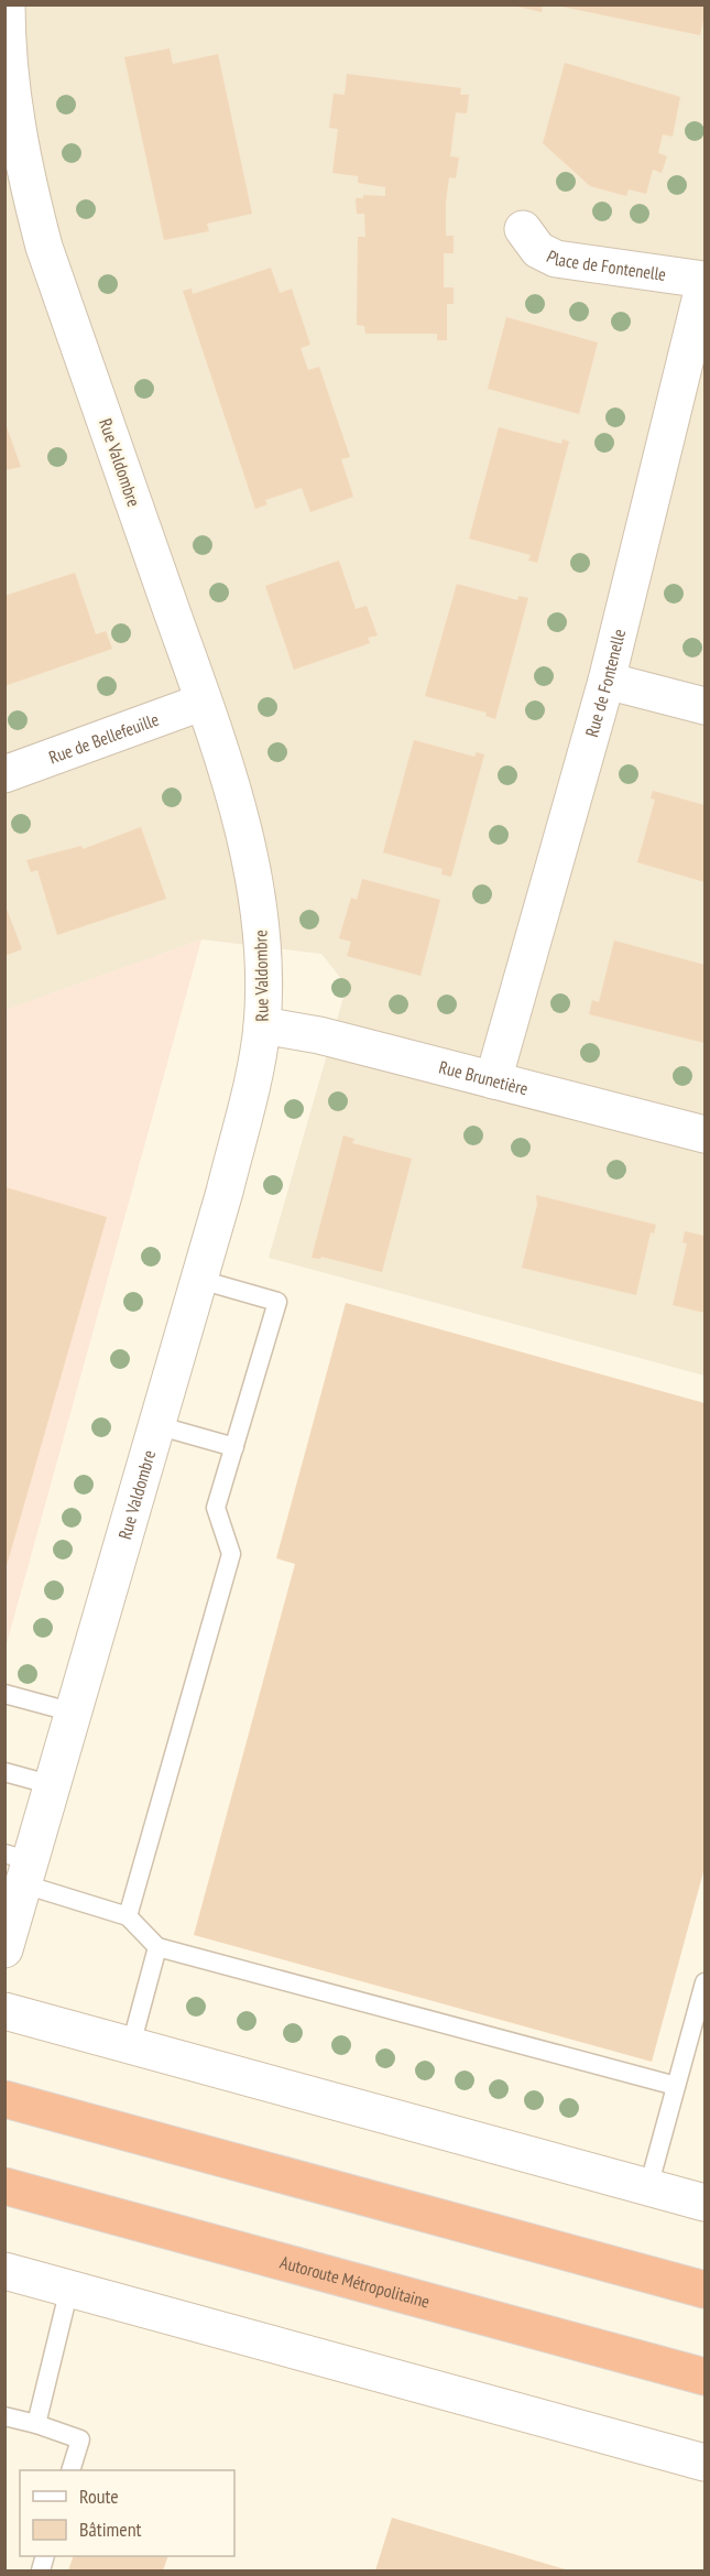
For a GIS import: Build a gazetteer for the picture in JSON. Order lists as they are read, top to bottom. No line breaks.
{"streets":{"highway":["Autoroute Métropolitaine"],"street":["Place de Fontenelle","Rue Valdombre","Rue de Fontenelle","Rue de Bellefeuille","Rue Brunetière"]},"crossings":[["Place de Fontenelle","Rue de Fontenelle"],["Rue Valdombre","Rue de Bellefeuille"],["Rue Valdombre","Rue Brunetière"],["Rue de Fontenelle","Rue Brunetière"]],"legend":["Route","Bâtiment"]}
